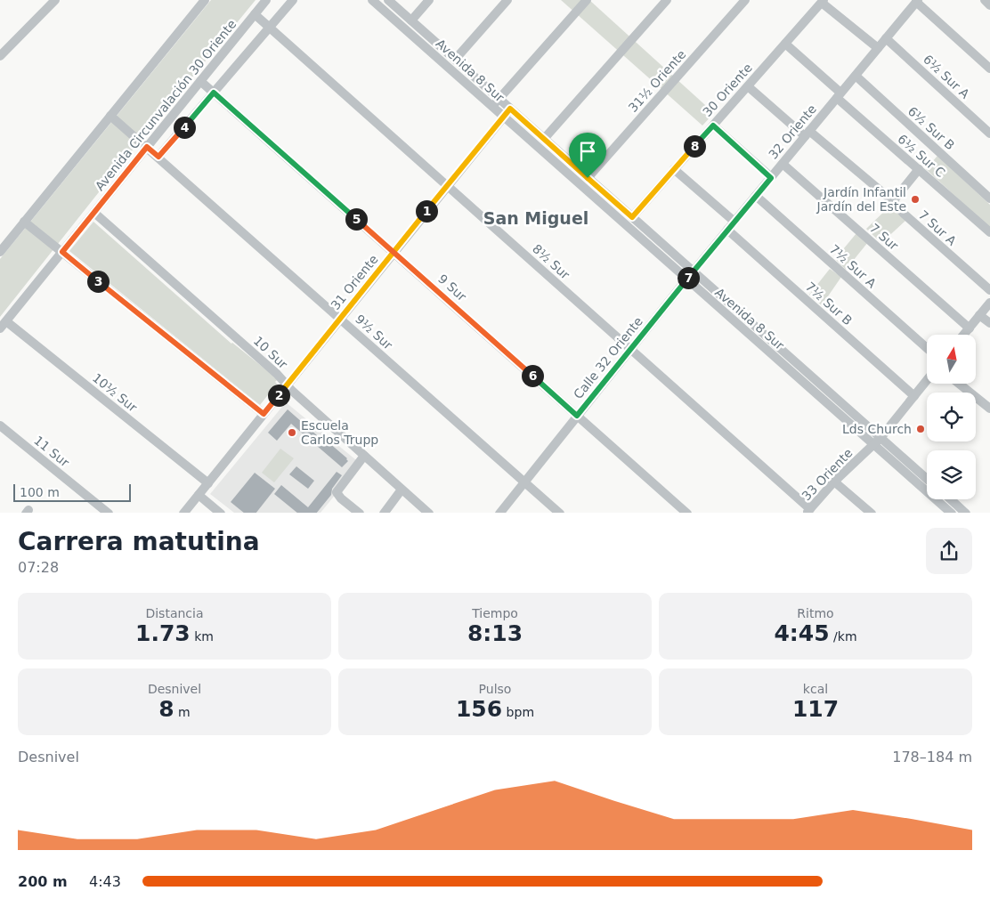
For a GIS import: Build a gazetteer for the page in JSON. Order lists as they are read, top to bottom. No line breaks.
{"streets":{"street":["Avenida 8 Sur","6½ Sur A","31½ Oriente","30 Oriente","Avenida Circunvalación 30 Oriente","6½ Sur B","32 Oriente","6½ Sur C","7 Sur A","7 Sur","8½ Sur","7½ Sur A","31 Oriente","9 Sur","7½ Sur B","9½ Sur","10 Sur","Calle 32 Oriente","10½ Sur","11 Sur","33 Oriente"]},"crossings":[["Avenida 8 Sur","31½ Oriente"],["Avenida 8 Sur","30 Oriente"],["Avenida 8 Sur","32 Oriente"],["Avenida 8 Sur","31 Oriente"],["Avenida 8 Sur","Calle 32 Oriente"],["Avenida 8 Sur","33 Oriente"],["6½ Sur A","32 Oriente"],["30 Oriente","6½ Sur C"],["30 Oriente","7 Sur A"],["Avenida Circunvalación 30 Oriente","8½ Sur"],["Avenida Circunvalación 30 Oriente","9 Sur"],["Avenida Circunvalación 30 Oriente","9½ Sur"],["Avenida Circunvalación 30 Oriente","10 Sur"],["Avenida Circunvalación 30 Oriente","10½ Sur"],["6½ Sur B","32 Oriente"],["32 Oriente","6½ Sur C"],["32 Oriente","7 Sur A"],["32 Oriente","7 Sur"],["32 Oriente","7½ Sur A"],["32 Oriente","7½ Sur B"],["32 Oriente","Calle 32 Oriente"],["8½ Sur","31 Oriente"],["8½ Sur","Calle 32 Oriente"],["8½ Sur","33 Oriente"],["31 Oriente","9 Sur"],["31 Oriente","9½ Sur"],["31 Oriente","10 Sur"],["31 Oriente","10½ Sur"],["9 Sur","Calle 32 Oriente"],["7½ Sur B","33 Oriente"],["9½ Sur","Calle 32 Oriente"]],"districts":["San Miguel"],"places":["Jardín Infantil Jardín del Este","Lds Church","Escuela Carlos Trupp"],"scale_bar":"100 m","north":"top","page":{"pins":["4","8","1","5","7","3","6","2"],"scale":"100 m","heading":["Carrera matutina","07:28"],"stats":[["Distancia","1.73 km"],["Tiempo","8:13"],["Ritmo","4:45 /km"],["Desnivel","8 m"],["Pulso","156 bpm"],["kcal","117"]],"chart":["Desnivel","178–184 m"],"list":[{"name":"200 m","note":"4:43"}]}}
